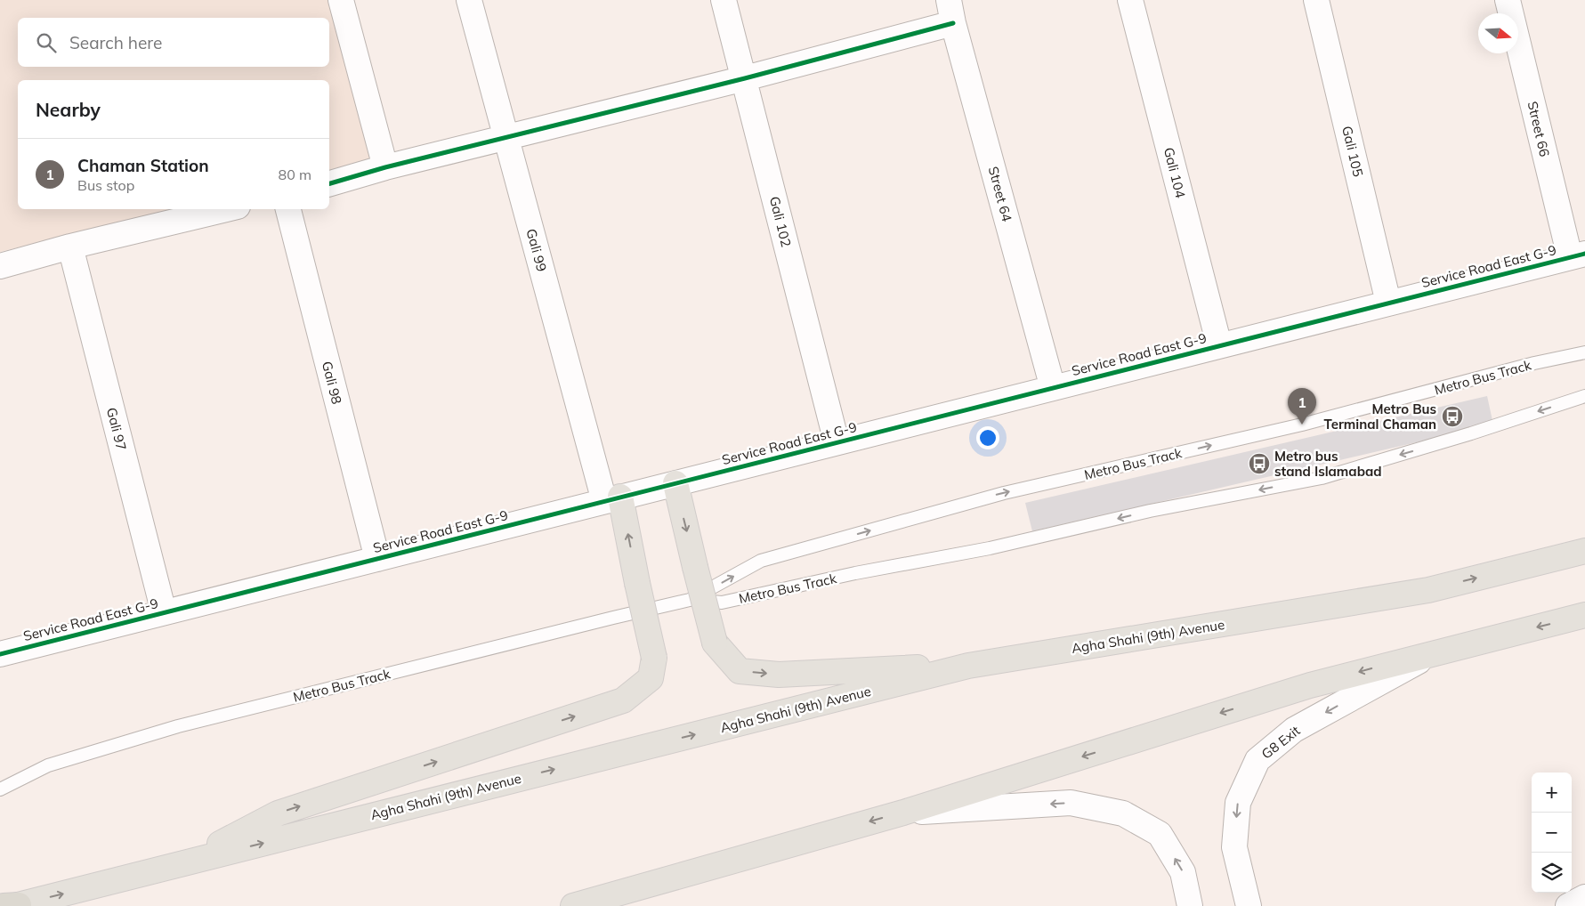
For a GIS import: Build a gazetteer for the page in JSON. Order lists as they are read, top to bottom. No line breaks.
{"streets":{"main road":["Agha Shahi (9th) Avenue"],"street":["Street 66","Gali 105","Gali 104","Street 64","Gali 102","Gali 99","Service Road East G-9","Gali 98","Gali 97","G8 Exit"],"lane":["Metro Bus Track"]},"crossings":[["Street 66","Service Road East G-9"],["Gali 105","Service Road East G-9"],["Gali 104","Service Road East G-9"],["Street 64","Service Road East G-9"],["Gali 102","Service Road East G-9"],["Gali 99","Service Road East G-9"],["Service Road East G-9","Gali 98"],["Service Road East G-9","Gali 97"]],"one_way":["G8 Exit"],"places":{"bus stop":["Metro Bus Terminal Chaman","Metro bus stand Islamabad"]},"north":"right","page":{"search":"Search here","heading":"Nearby","list":[{"mark":"1","name":"Chaman Station","note":"Bus stop","value":"80 m"}],"pins":"1","map_buttons":["+","−"]}}
